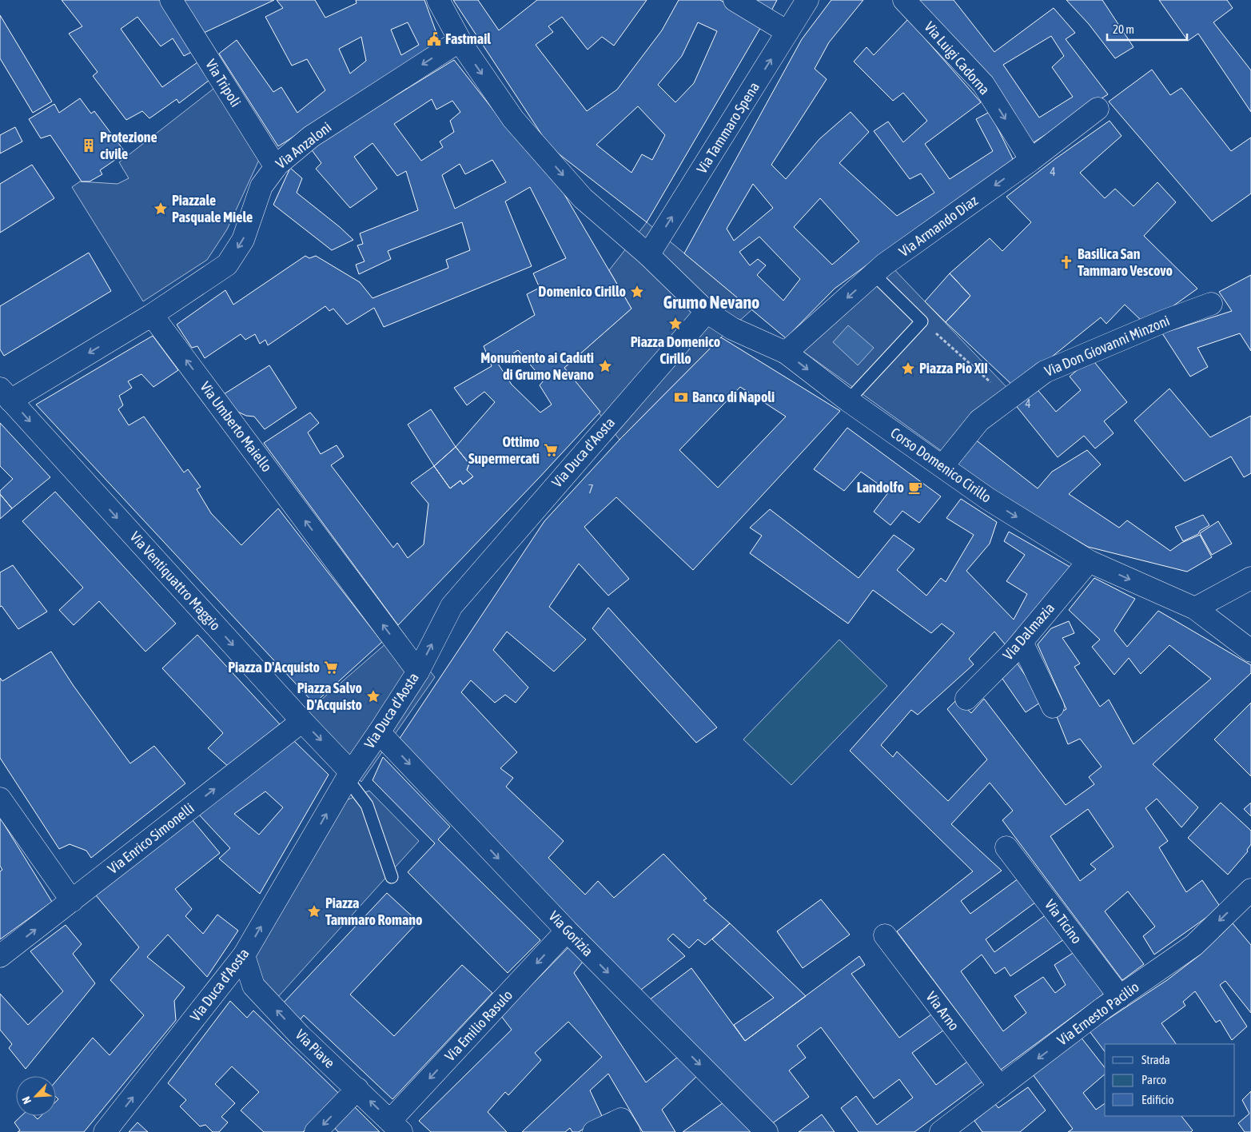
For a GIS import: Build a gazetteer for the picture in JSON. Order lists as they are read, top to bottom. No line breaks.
{"streets":{"street":["Via Luigi Cadorna","Via Tripoli","Via Tammaro Spena","Via Anzaloni","Via Armando Diaz","Via Don Giovanni Minzoni","Via Umberto Maiello","Via Duca d'Aosta","Corso Domenico Cirillo","Via Ventiquattro Maggio","Via Dalmazia","Via Enrico Simonelli","Via Ticino","Via Gorizia","Via Arno","Via Ernesto Pacilio","Via Emilio Rasulo","Via Piave"]},"crossings":[["Via Luigi Cadorna","Via Armando Diaz"],["Via Tripoli","Via Anzaloni"],["Via Tammaro Spena","Corso Domenico Cirillo"],["Via Anzaloni","Via Umberto Maiello"],["Via Armando Diaz","Corso Domenico Cirillo"],["Via Don Giovanni Minzoni","Corso Domenico Cirillo"],["Via Umberto Maiello","Via Duca d'Aosta"],["Via Duca d'Aosta","Corso Domenico Cirillo"],["Via Duca d'Aosta","Via Ventiquattro Maggio"],["Via Duca d'Aosta","Via Gorizia"],["Via Duca d'Aosta","Via Piave"],["Corso Domenico Cirillo","Via Dalmazia"],["Via Ventiquattro Maggio","Via Enrico Simonelli"],["Via Ticino","Via Ernesto Pacilio"],["Via Gorizia","Via Emilio Rasulo"],["Via Arno","Via Ernesto Pacilio"],["Via Emilio Rasulo","Via Piave"]],"one_way":["Via Luigi Cadorna","Via Tammaro Spena","Via Anzaloni","Via Armando Diaz","Via Umberto Maiello","Via Duca d'Aosta","Corso Domenico Cirillo","Via Ventiquattro Maggio","Via Enrico Simonelli","Via Gorizia","Via Ernesto Pacilio","Via Emilio Rasulo","Via Piave"],"districts":["Grumo Nevano"],"places":{"public building":["Fastmail"],"building":["Protezione civile"],"place":["Piazzale Pasquale Miele","Domenico Cirillo","Piazza Domenico Cirillo","Monumento ai Caduti di Grumo Nevano","Piazza Pio XII","Piazza Salvo D'Acquisto","Piazza Tammaro Romano"],"church":["Basilica San Tammaro Vescovo"],"bank":["Banco di Napoli"],"supermarket":["Ottimo Supermercati","Piazza D'Acquisto"],"cafe":["Landolfo"]},"house_numbers":["4","4","7"],"legend":["Strada","Parco","Edificio"],"scale_bar":"20 m","north":"bottom left"}
